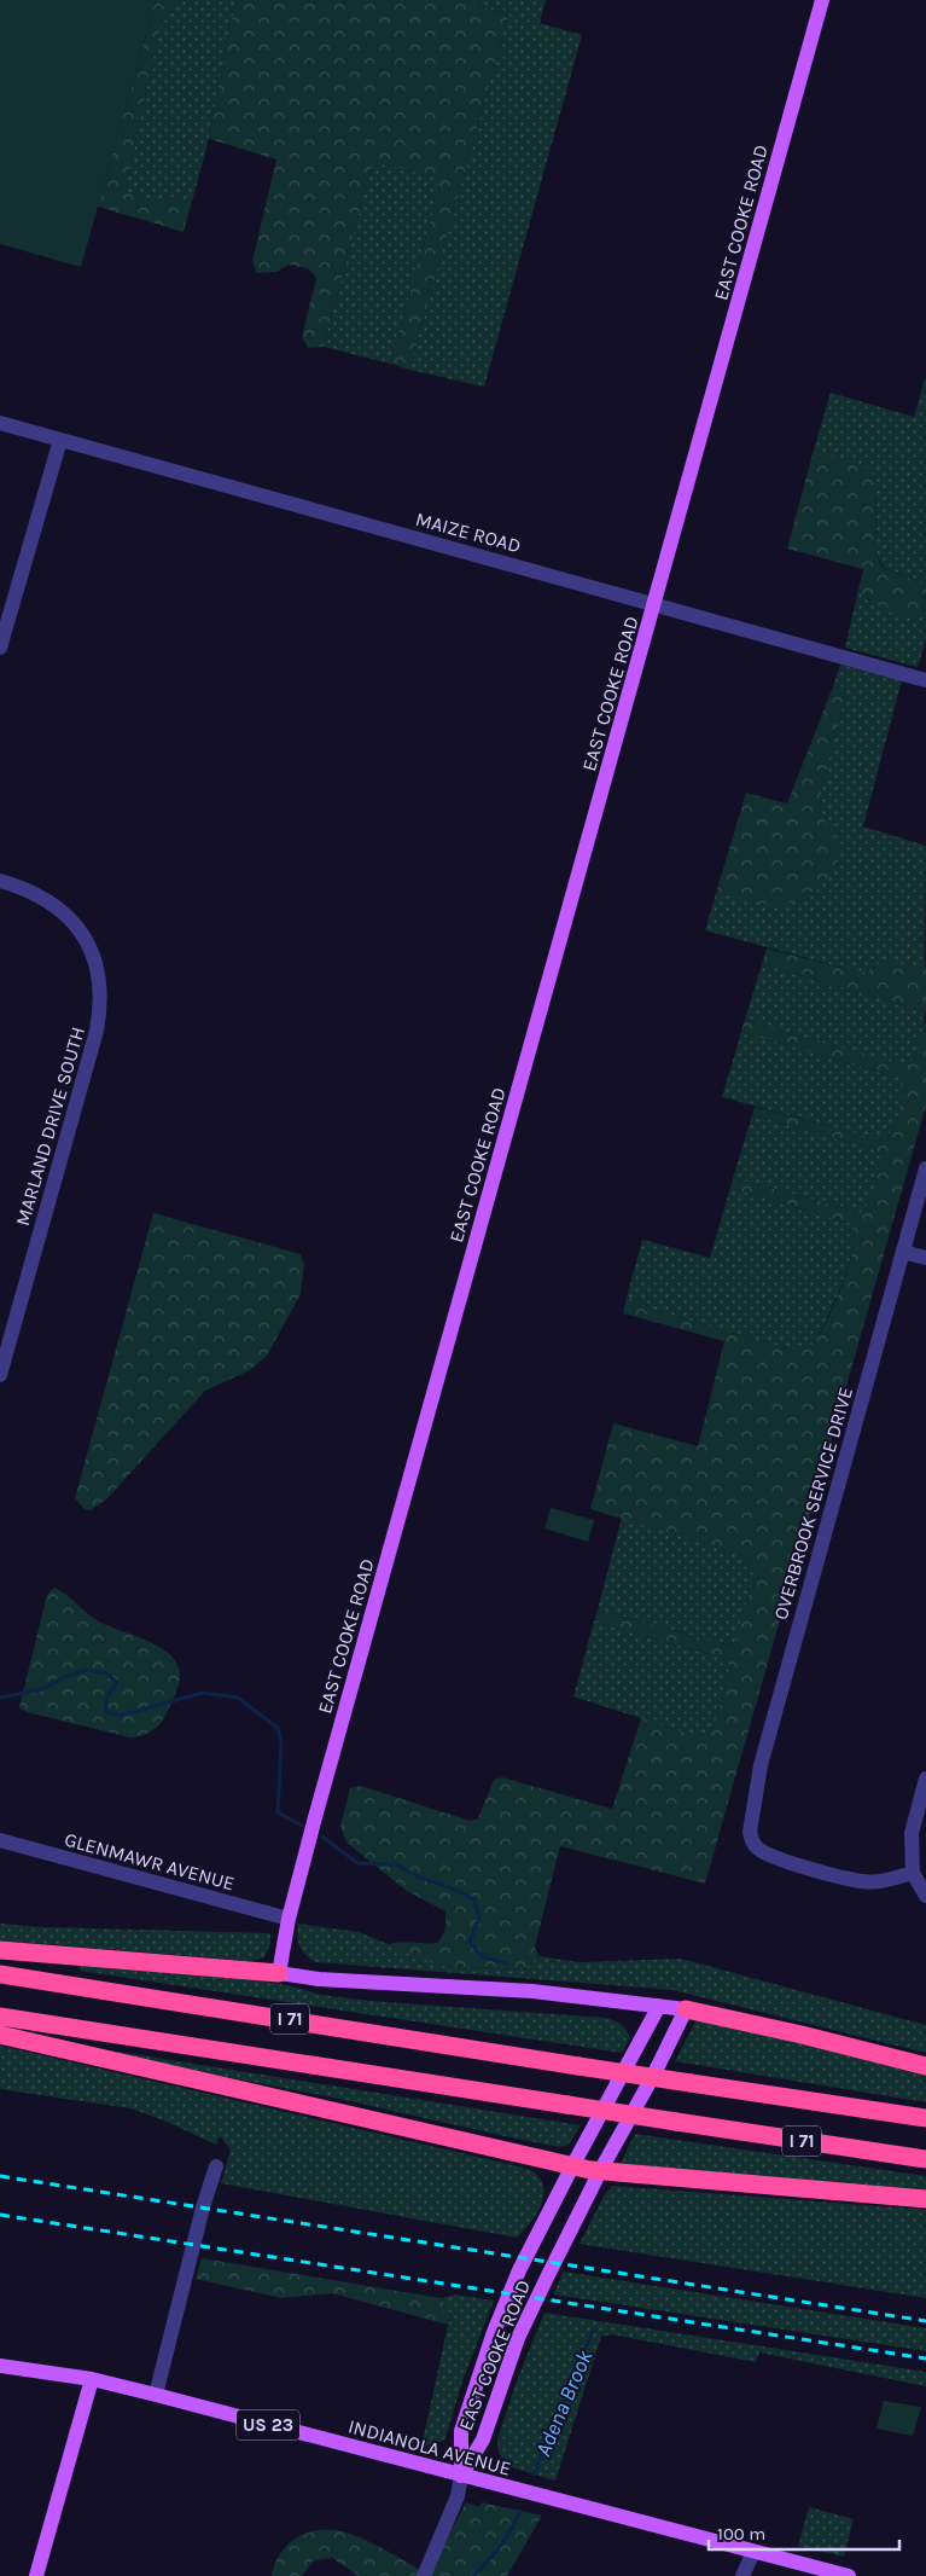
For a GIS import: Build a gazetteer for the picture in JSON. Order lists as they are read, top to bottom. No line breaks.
{"streets":{"highway":["I 71"],"main road":["EAST COOKE ROAD","US 23","INDIANOLA AVENUE"],"street":["MAIZE ROAD","MARLAND DRIVE SOUTH","OVERBROOK SERVICE DRIVE","GLENMAWR AVENUE"]},"crossings":[["EAST COOKE ROAD","MAIZE ROAD"],["EAST COOKE ROAD","GLENMAWR AVENUE"],["EAST COOKE ROAD","INDIANOLA AVENUE"]],"water":["Adena Brook"],"scale_bar":"100 m"}
